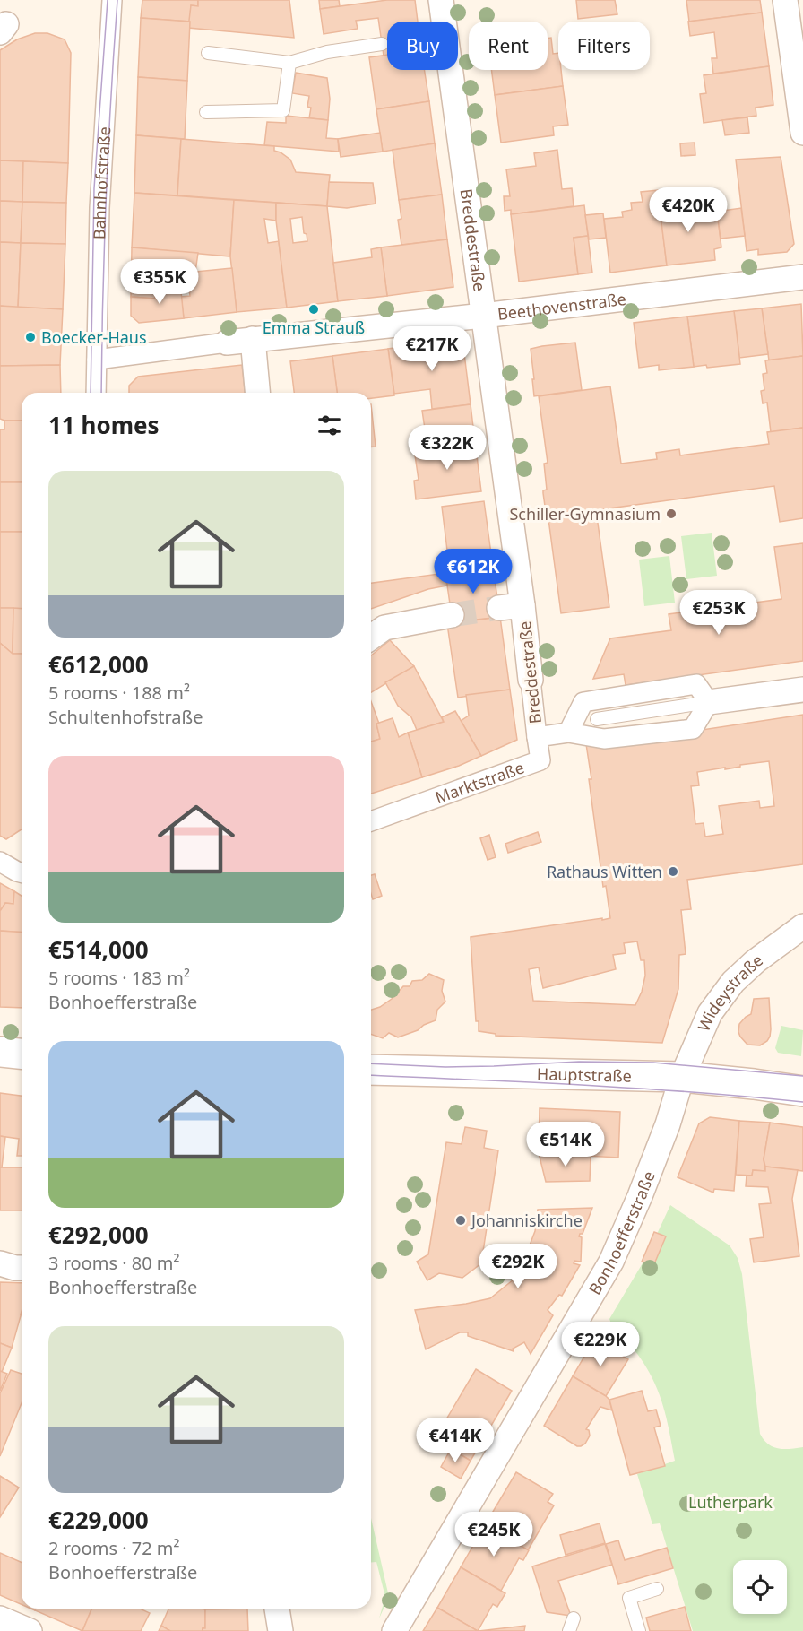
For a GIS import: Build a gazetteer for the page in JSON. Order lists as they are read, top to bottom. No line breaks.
{"streets":{"main road":["Hauptstraße"],"street":["Bahnhofstraße","Breddestraße","Beethovenstraße","Marktstraße","Wideystraße","Bonhoefferstraße"]},"crossings":[["Bahnhofstraße","Beethovenstraße"],["Breddestraße","Beethovenstraße"],["Breddestraße","Marktstraße"],["Wideystraße","Hauptstraße"],["Wideystraße","Bonhoefferstraße"],["Hauptstraße","Bonhoefferstraße"]],"parks":["Lutherpark"],"places":["Emma Strauß","Boecker-Haus","Schiller-Gymnasium","Rathaus Witten","Johanniskirche"],"page":{"chip":["Buy","Rent","Filters"],"price":["€420K","€355K","€217K","€322K","€612K","€253K","€514K","€292K","€229K","€414K","€245K"],"heading":"11 homes","list":[{"name":"€612,000","note":"5 rooms · 188 m² · Schultenhofstraße"},{"name":"€514,000","note":"5 rooms · 183 m² · Bonhoefferstraße"},{"name":"€292,000","note":"3 rooms · 80 m² · Bonhoefferstraße"},{"name":"€229,000","note":"2 rooms · 72 m² · Bonhoefferstraße"}]}}
